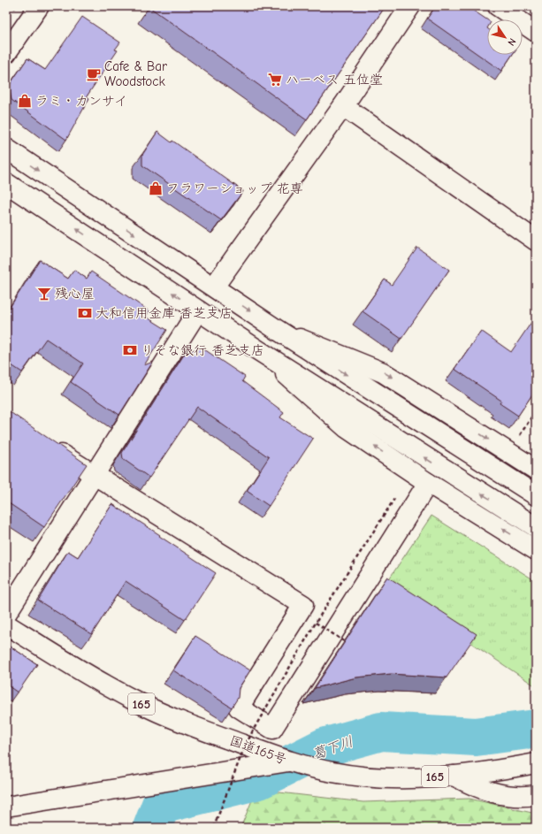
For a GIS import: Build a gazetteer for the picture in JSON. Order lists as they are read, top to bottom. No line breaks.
{"streets":{"main road":["165","国道165号"]},"water":["葛下川"],"places":{"cafe":["Cafe & Bar Woodstock"],"supermarket":["ハーベス 五位堂"],"shop":["ラミ・カンサイ","フラワーショップ 花専"],"bar":["残心屋"],"bank":["大和信用金庫 香芝支店","りそな銀行 香芝支店"]},"north":"bottom right"}
